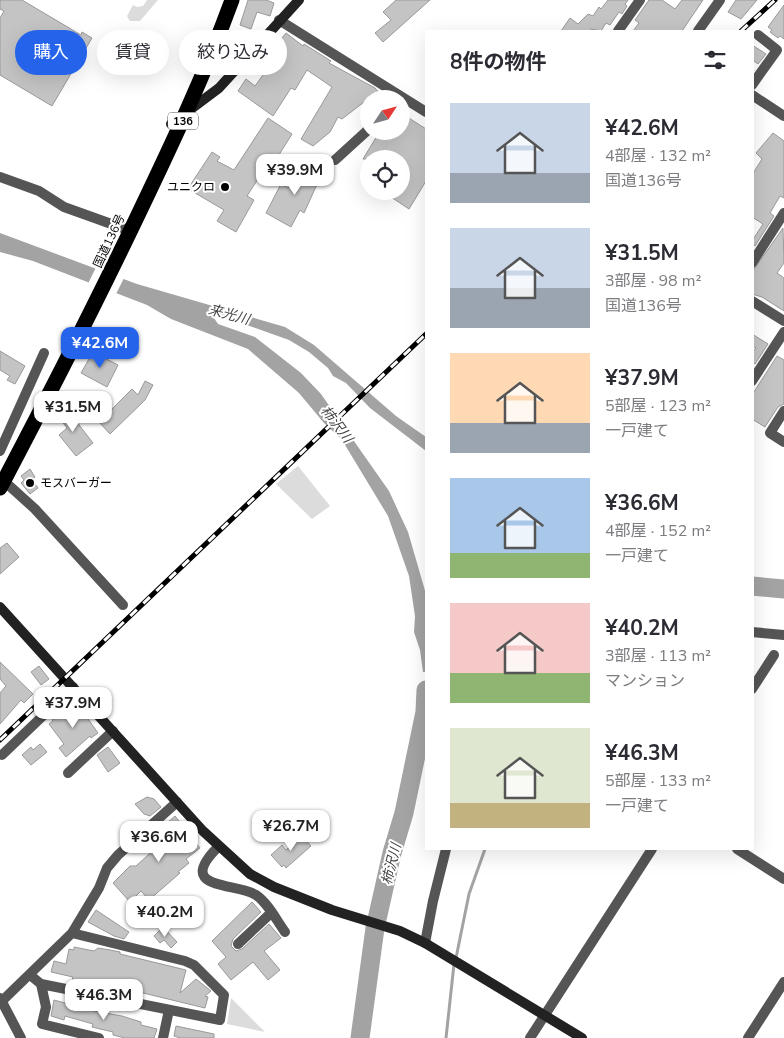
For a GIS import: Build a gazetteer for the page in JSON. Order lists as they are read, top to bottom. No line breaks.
{"streets":{"highway":["136","国道136号"]},"water":["来光川","柿沢川"],"places":["ユニクロ","モスバーガー"],"north":"top right","page":{"chip":["購入","賃貸","絞り込み"],"heading":"8件の物件","list":[{"name":"¥42.6M","note":"4部屋 · 132 m² · 国道136号"},{"name":"¥31.5M","note":"3部屋 · 98 m² · 国道136号"},{"name":"¥37.9M","note":"5部屋 · 123 m² · 一戸建て"},{"name":"¥36.6M","note":"4部屋 · 152 m² · 一戸建て"},{"name":"¥40.2M","note":"3部屋 · 113 m² · マンション"},{"name":"¥46.3M","note":"5部屋 · 133 m² · 一戸建て"}],"price":["¥39.9M","¥42.6M","¥31.5M","¥37.9M","¥26.7M","¥36.6M","¥40.2M","¥46.3M"]}}
